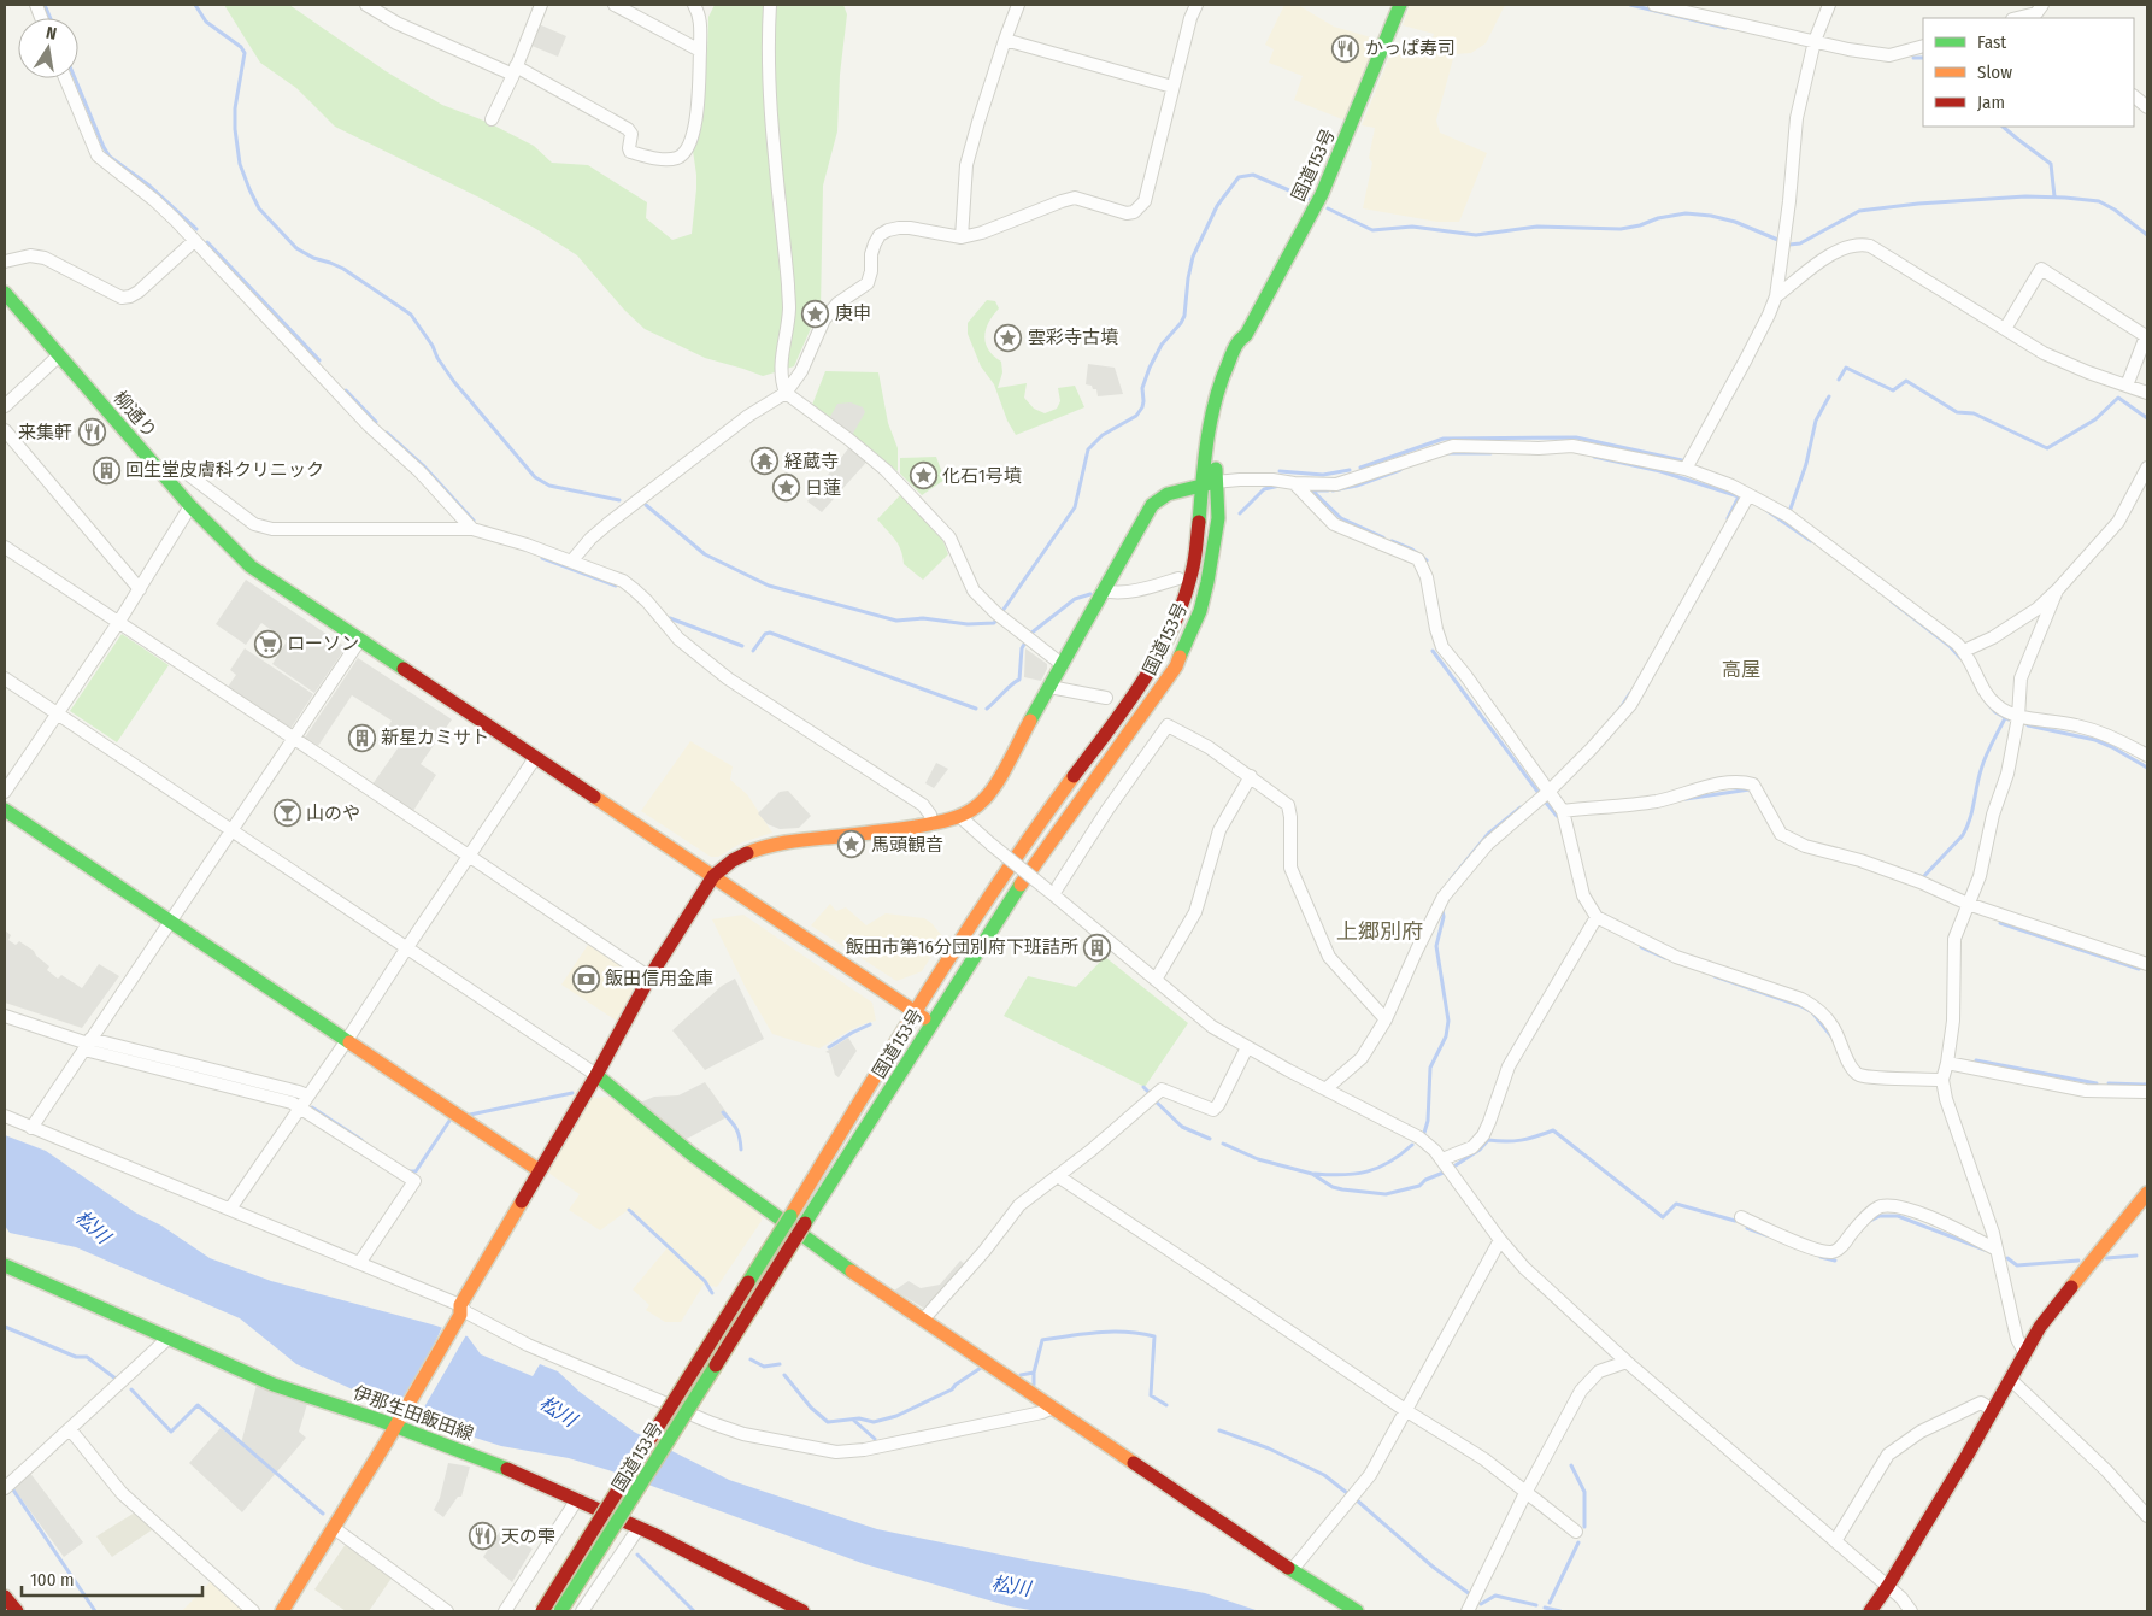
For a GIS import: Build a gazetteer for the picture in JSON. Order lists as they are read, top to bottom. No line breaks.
{"streets":{"main road":["国道153号","柳通り","伊那生田飯田線"]},"crossings":[["国道153号","柳通り"]],"districts":["高屋","上郷別府"],"water":["松川"],"places":{"restaurant":["かっぱ寿司","来集軒","天の雫"],"place":["庚申","雲彩寺古墳","化石1号墳","日蓮","馬頭観音"],"temple":["経蔵寺"],"building":["回生堂皮膚科クリニック","新星カミサト","飯田市第16分団別府下班詰所"],"supermarket":["ローソン"],"bar":["山のや"],"bank":["飯田信用金庫"]},"legend":["Fast","Slow","Jam"],"scale_bar":"100 m","north":"top"}
